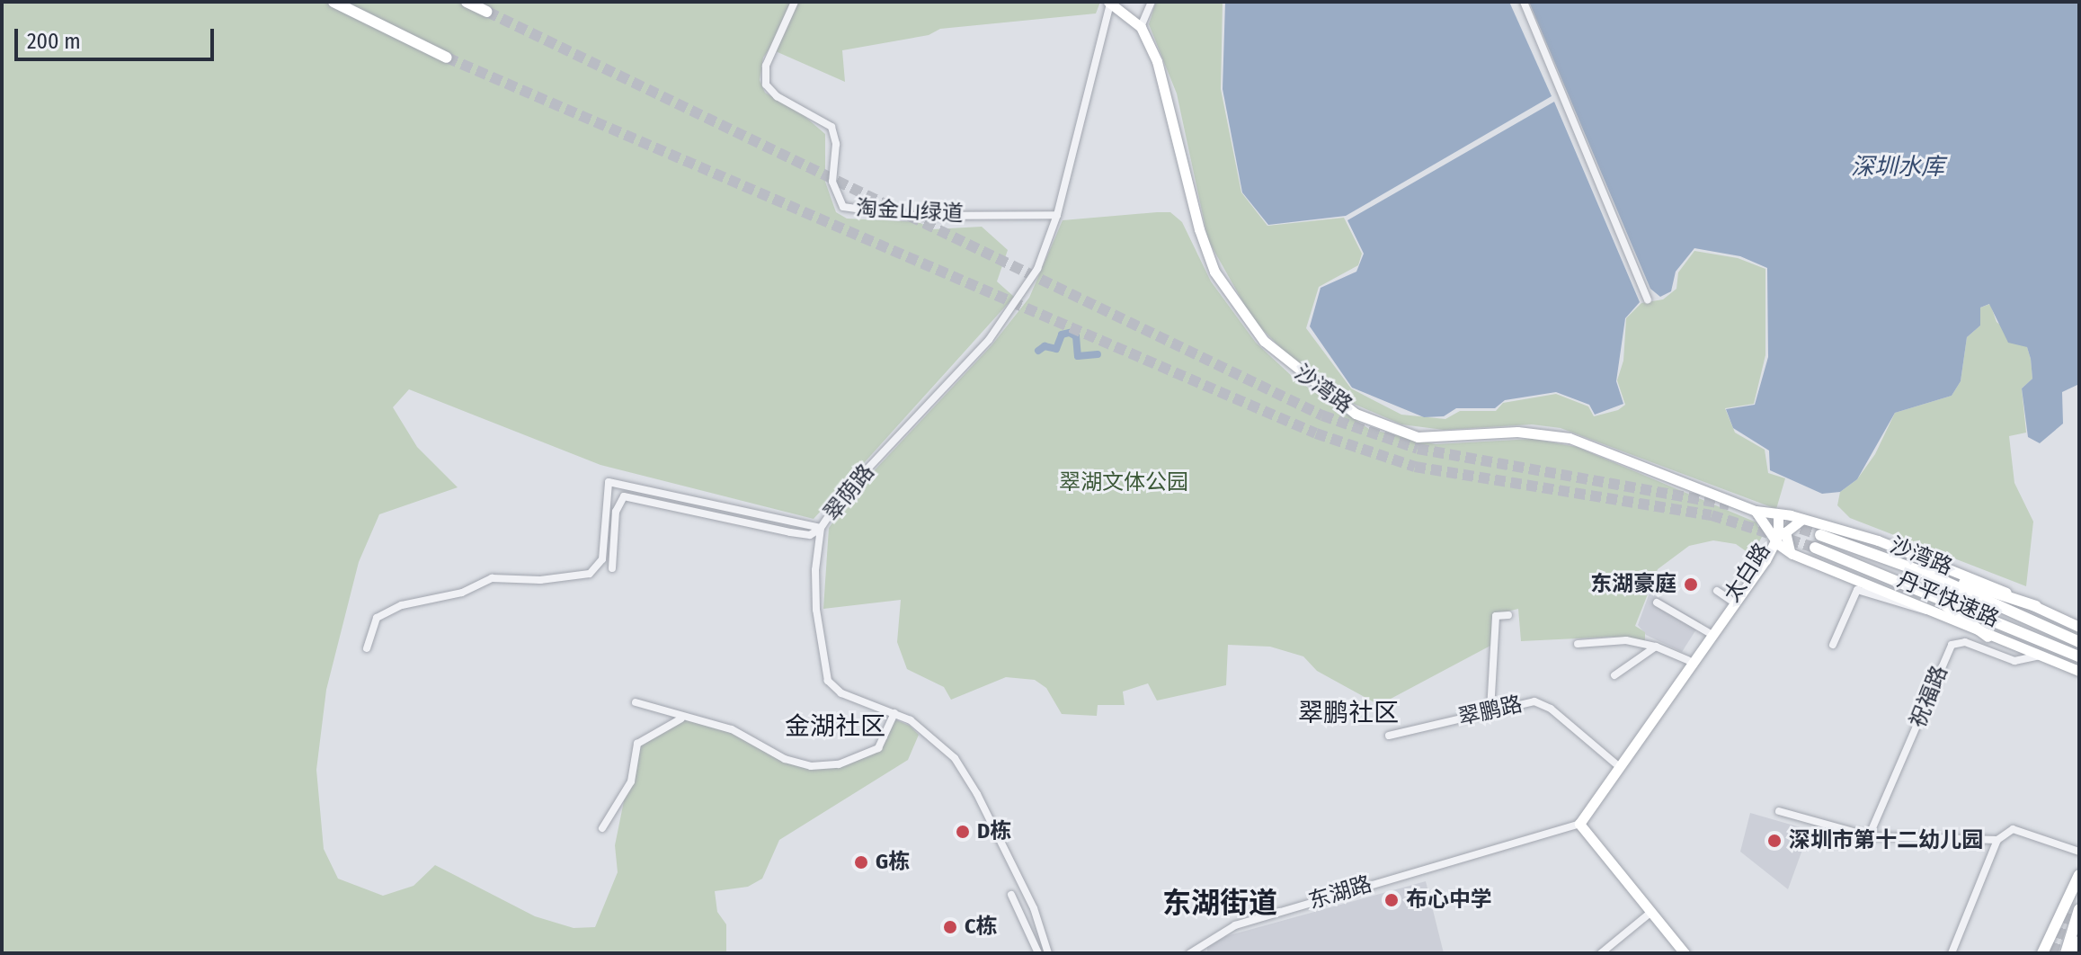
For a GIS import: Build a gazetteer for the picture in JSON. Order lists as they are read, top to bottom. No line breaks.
{"streets":{"highway":["丹平快速路"],"main road":["沙湾路","太白路"],"street":["淘金山绿道","翠荫路","祝福路","翠鹏路","东湖路"]},"crossings":[["淘金山绿道","翠荫路"],["沙湾路","翠荫路"],["沙湾路","太白路"],["沙湾路","祝福路"],["太白路","翠鹏路"],["太白路","东湖路"]],"districts":["翠鹏社区","金湖社区","东湖街道"],"water":["深圳水库"],"parks":["翠湖文体公园"],"places":["东湖豪庭","D栋","深圳市第十二幼儿园","G栋","布心中学","C栋"],"scale_bar":"200 m"}
